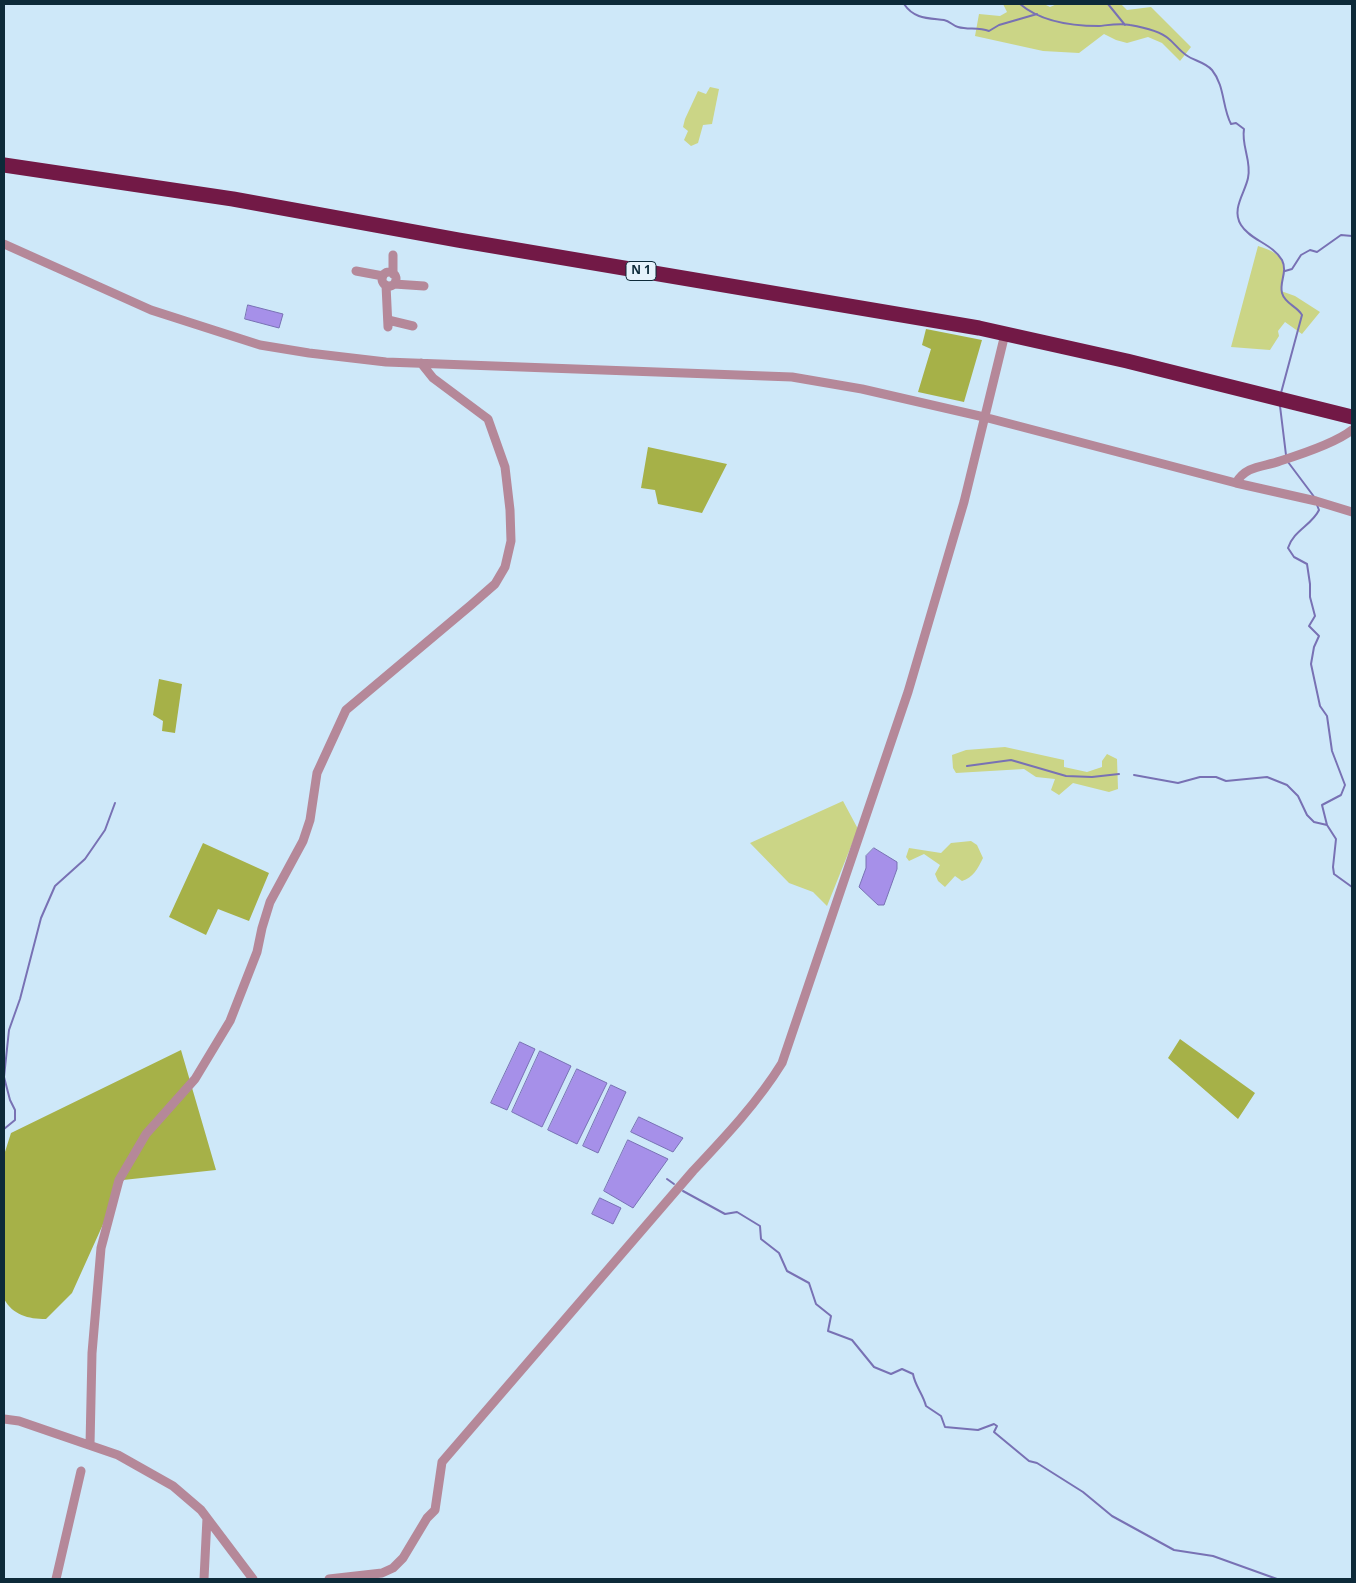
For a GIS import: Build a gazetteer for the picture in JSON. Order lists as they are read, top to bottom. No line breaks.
{"streets":{"highway":["N 1"]}}
